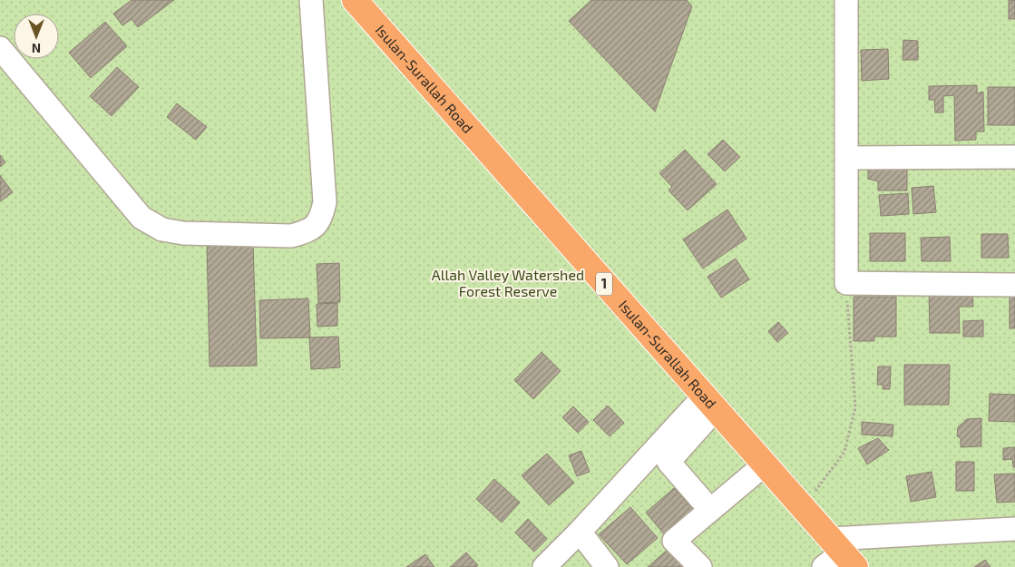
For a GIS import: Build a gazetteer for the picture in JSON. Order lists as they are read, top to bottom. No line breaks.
{"streets":{"highway":["Isulan-Surallah Road","1"]},"parks":["Allah Valley Watershed Forest Reserve"],"north":"bottom"}
